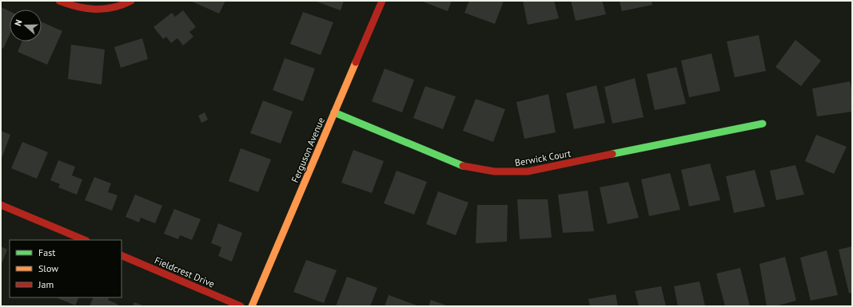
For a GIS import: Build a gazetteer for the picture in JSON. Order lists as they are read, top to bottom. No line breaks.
{"streets":{"street":["Ferguson Avenue","Berwick Court","Fieldcrest Drive"]},"crossings":[["Ferguson Avenue","Berwick Court"]],"legend":["Fast","Slow","Jam"],"north":"left"}
